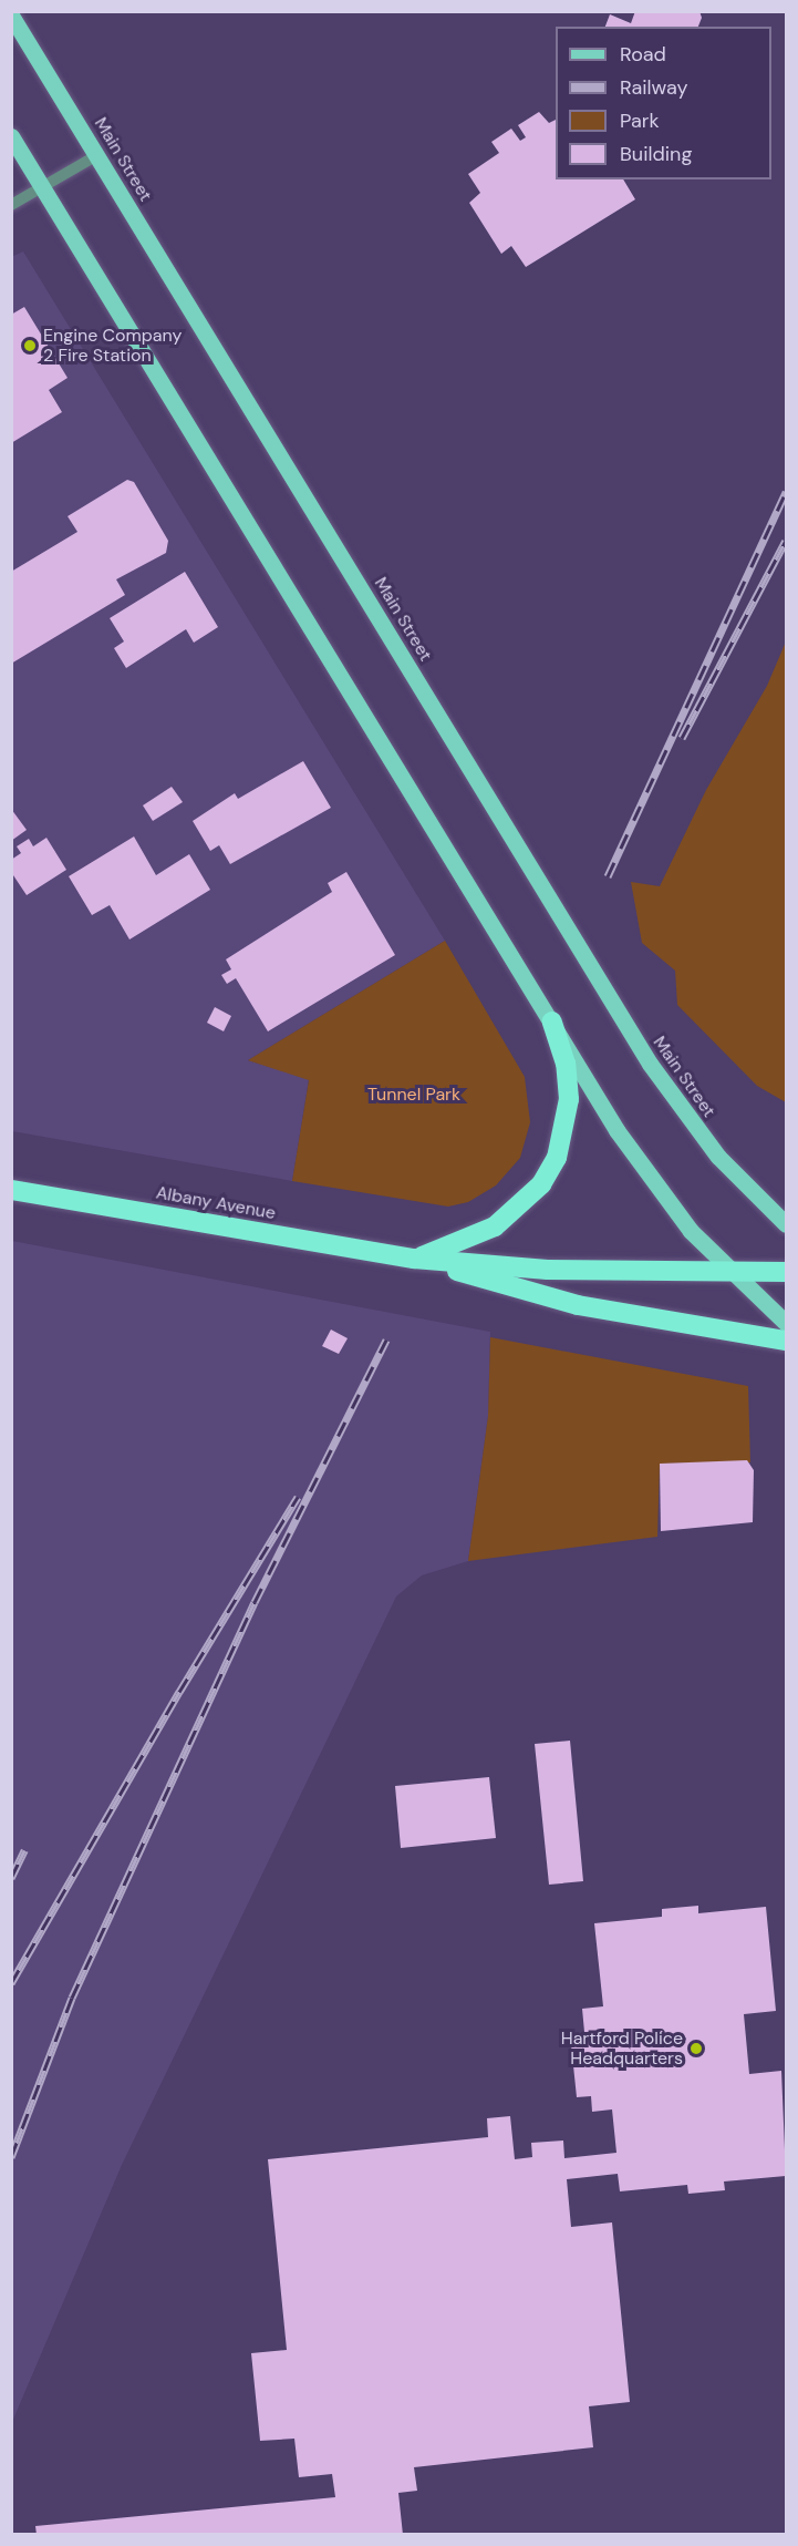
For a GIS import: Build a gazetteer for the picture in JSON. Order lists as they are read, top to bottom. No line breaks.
{"streets":{"highway":["Albany Avenue"],"main road":["Main Street"]},"parks":["Tunnel Park"],"places":["Engine Company 2 Fire Station","Hartford Police Headquarters"],"legend":["Road","Railway","Park","Building"]}
